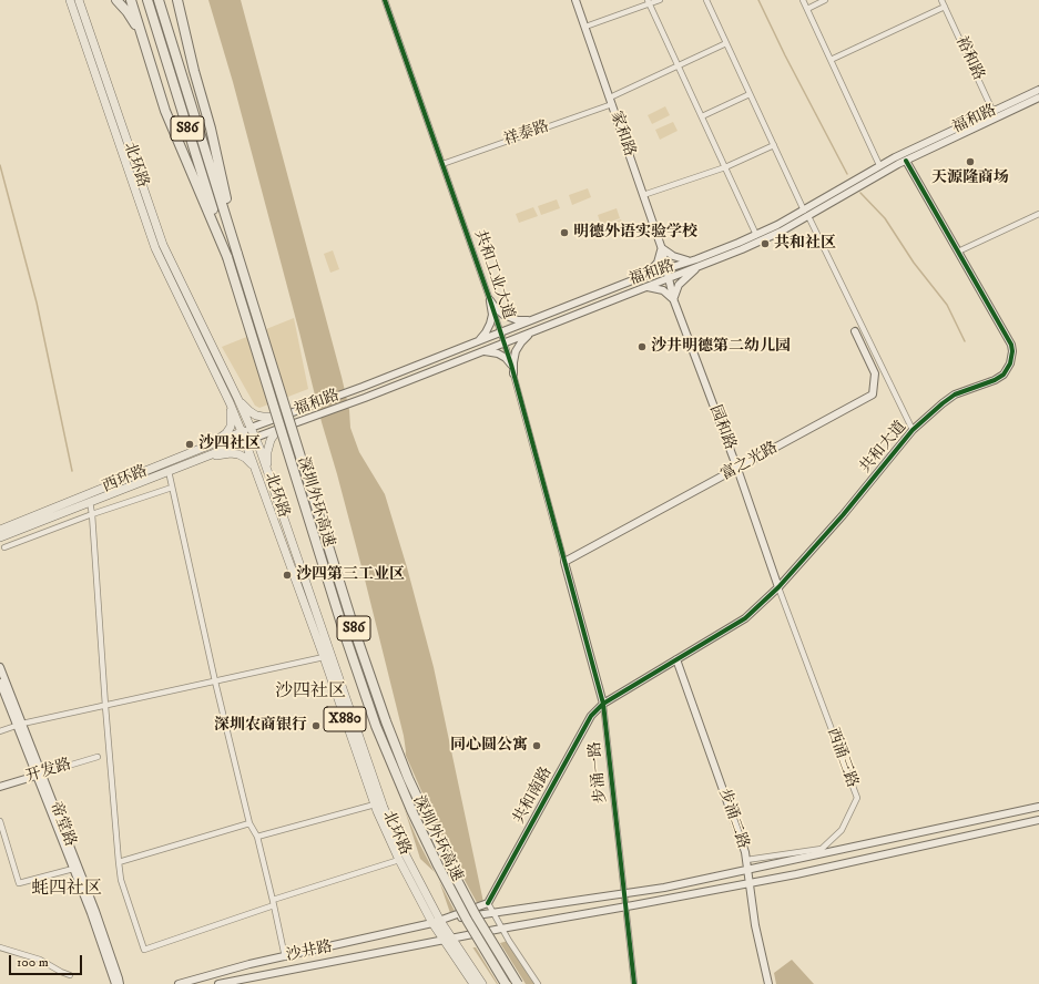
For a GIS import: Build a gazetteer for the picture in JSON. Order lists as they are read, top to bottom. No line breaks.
{"streets":{"highway":["S86","深圳外环高速"],"main road":["北环路","西环路","X880"],"street":["裕和路","福和路","祥泰路","家和路","共和工业大道","园和路","共和大道","富之光路","西涌三路","开发路","步涌一路","共和南路","步涌二路","帝堂路","沙井路"]},"crossings":[["裕和路","福和路"],["福和路","家和路"],["福和路","北环路"],["福和路","共和工业大道"],["福和路","园和路"],["福和路","共和大道"],["福和路","西环路"],["祥泰路","家和路"],["祥泰路","共和工业大道"],["家和路","园和路"],["北环路","西环路"],["北环路","沙井路"],["共和工业大道","富之光路"],["共和工业大道","步涌一路"],["园和路","共和大道"],["园和路","富之光路"],["园和路","西涌三路"],["共和大道","西涌三路"],["共和大道","步涌一路"],["共和大道","共和南路"],["共和大道","步涌二路"],["富之光路","步涌一路"],["西涌三路","步涌二路"],["开发路","帝堂路"],["步涌一路","共和南路"]],"districts":["沙四社区","蚝四社区"],"places":["天源隆商场","明德外语实验学校","共和社区","沙井明德第二幼儿园","沙四社区","沙四第三工业区","深圳农商银行","同心圆公寓"],"scale_bar":"100 m"}
